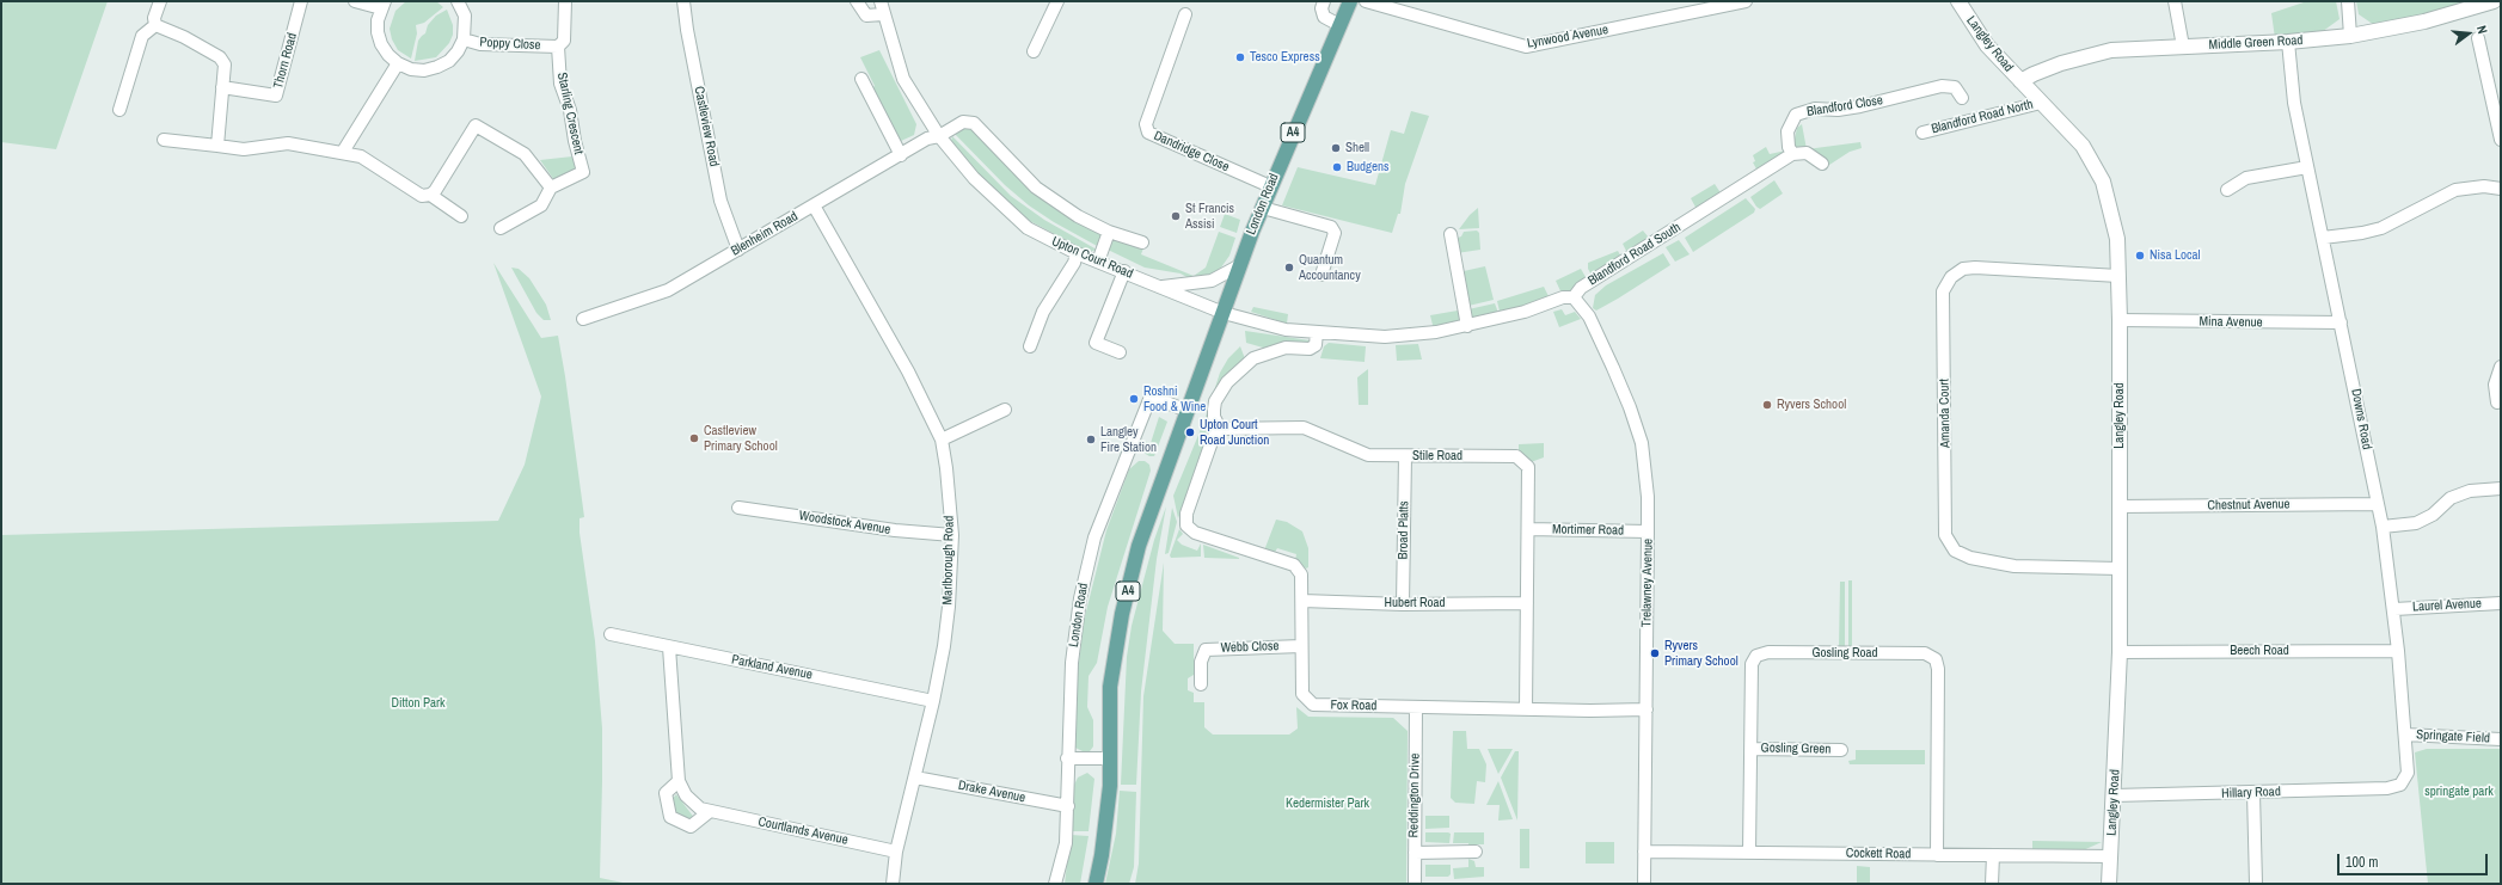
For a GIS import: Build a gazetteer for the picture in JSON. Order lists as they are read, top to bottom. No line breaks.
{"streets":{"main road":["A4","London Road"],"street":["Lynwood Avenue","Middle Green Road","Poppy Close","Langley Road","Thorn Road","Blandford Close","Starling Crescent","Blandford Road North","Castleview Road","Dandridge Close","Blenheim Road","Blandford Road South","Upton Court Road","Mina Avenue","Amanda Court","Downs Road","Stile Road","Chestnut Avenue","Woodstock Avenue","Broad Platts","Mortimer Road","Marlborough Road","Trelawney Avenue","Hubert Road","Laurel Avenue","Webb Close","Beech Road","Gosling Road","Parkland Avenue","Fox Road","Springate Field","Gosling Green","Drake Avenue","Hillary Road","Reddington Drive","Courtlands Avenue","Cockett Road"]},"crossings":[["Middle Green Road","Langley Road"],["Middle Green Road","Downs Road"],["Poppy Close","Starling Crescent"],["Langley Road","Blandford Road North"],["Langley Road","Mina Avenue"],["Langley Road","Amanda Court"],["Langley Road","Chestnut Avenue"],["Langley Road","Beech Road"],["Langley Road","Hillary Road"],["Langley Road","Cockett Road"],["Blandford Close","Blandford Road South"],["Castleview Road","Blenheim Road"],["Dandridge Close","London Road"],["London Road","Upton Court Road"],["London Road","Drake Avenue"],["Blenheim Road","Upton Court Road"],["Blenheim Road","Marlborough Road"],["Blandford Road South","Trelawney Avenue"],["Mina Avenue","Downs Road"],["Downs Road","Chestnut Avenue"],["Downs Road","Laurel Avenue"],["Downs Road","Beech Road"],["Downs Road","Springate Field"],["Downs Road","Hillary Road"],["Stile Road","Broad Platts"],["Stile Road","Mortimer Road"],["Stile Road","Hubert Road"],["Stile Road","Fox Road"],["Woodstock Avenue","Marlborough Road"],["Broad Platts","Hubert Road"],["Mortimer Road","Trelawney Avenue"],["Marlborough Road","Parkland Avenue"],["Marlborough Road","Drake Avenue"],["Marlborough Road","Courtlands Avenue"],["Trelawney Avenue","Fox Road"],["Trelawney Avenue","Cockett Road"],["Hubert Road","Fox Road"],["Webb Close","Fox Road"],["Gosling Road","Gosling Green"],["Gosling Road","Cockett Road"],["Parkland Avenue","Courtlands Avenue"],["Fox Road","Reddington Drive"]],"parks":["Ditton Park","springate park","Kedermister Park"],"places":["Tesco Express","Shell","Budgens","St Francis Assisi","Nisa Local","Quantum Accountancy","Roshni Food & Wine","Ryvers School","Upton Court Road Junction","Castleview Primary School","Langley Fire Station","Ryvers Primary School"],"scale_bar":"100 m","north":"right"}
